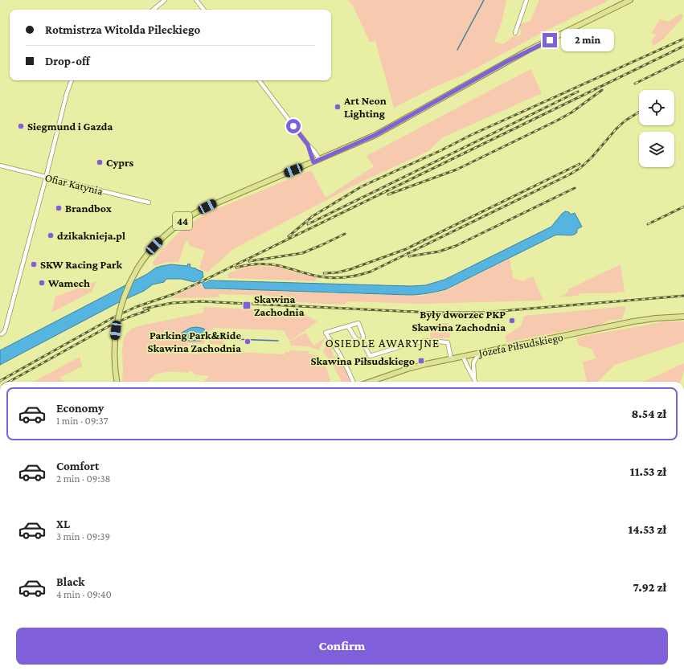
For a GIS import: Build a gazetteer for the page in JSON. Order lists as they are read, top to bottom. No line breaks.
{"streets":{"main road":["44","Józefa Piłsudskiego"],"street":["Ofiar Katynia"]},"districts":["OSIEDLE AWARYJNE"],"places":{"other":["Art Neon Lighting","Siegmund i Gazda","Cyprs","Brandbox","dzikaknieja.pl","SKW Racing Park","Wamech","Były dworzec PKP Skawina Zachodnia","Parking Park&Ride Skawina Zachodnia"],"transit":["Skawina Zachodnia","Skawina Piłsudskiego"]},"page":{"banner":["Rotmistrza Witolda Pileckiego","Drop-off"],"bubble":"2 min","list":[{"name":"Economy","note":"1 min · 09:37","value":"8.54 zł"},{"name":"Comfort","note":"2 min · 09:38","value":"11.53 zł"},{"name":"XL","note":"3 min · 09:39","value":"14.53 zł"},{"name":"Black","note":"4 min · 09:40","value":"7.92 zł"}],"buttons":"Confirm"}}
